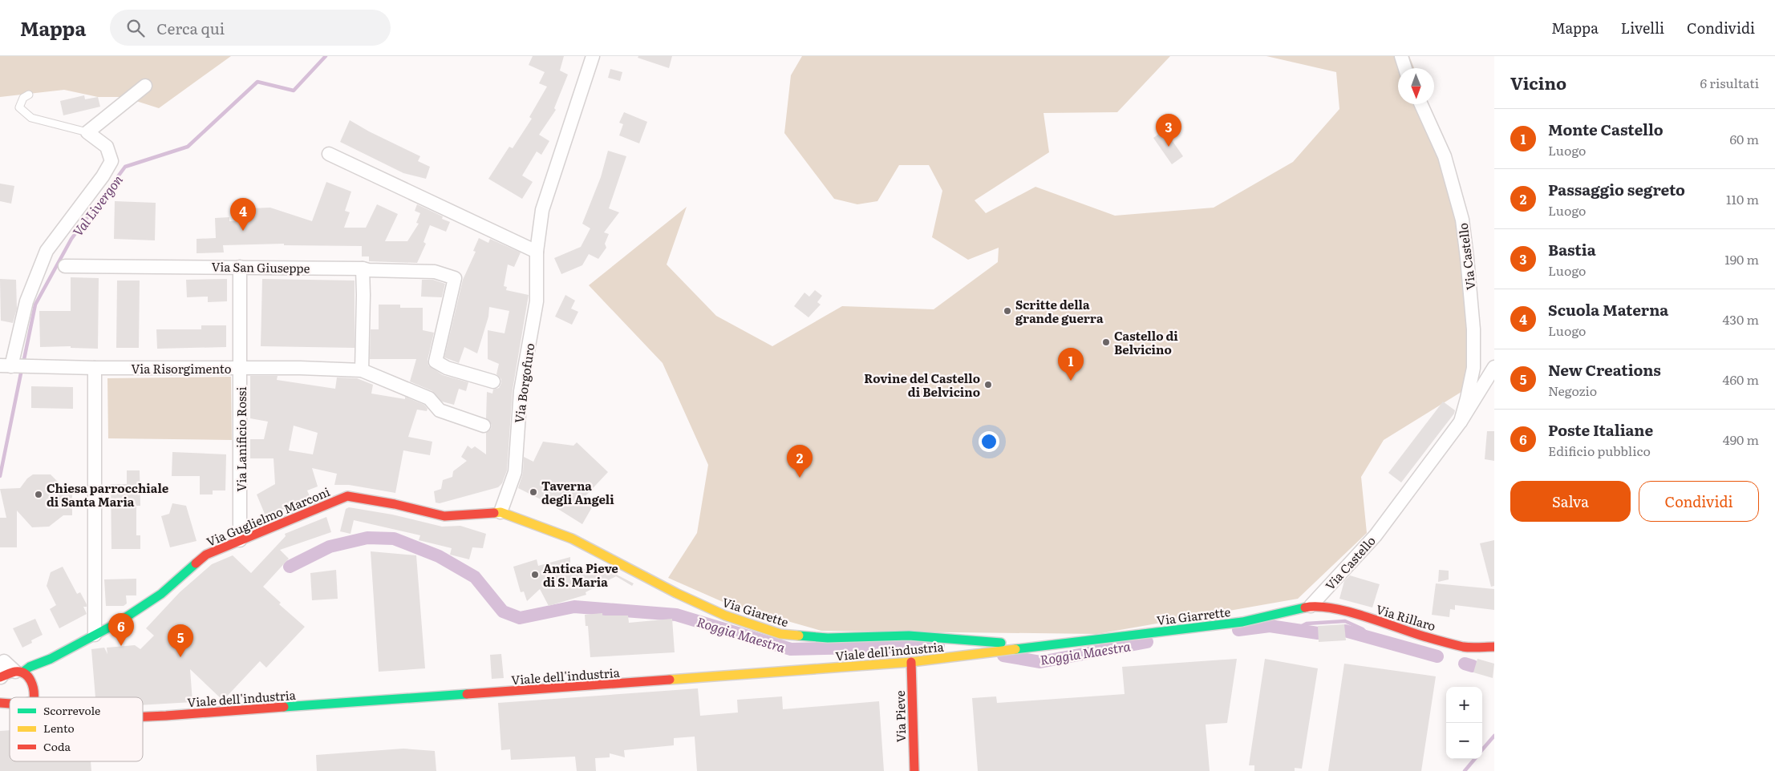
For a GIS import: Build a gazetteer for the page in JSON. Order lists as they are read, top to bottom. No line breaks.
{"streets":{"street":["Via Castello","Via San Giuseppe","Via Risorgimento","Via Borgofuro","Via Lanificio Rossi","Via Guglielmo Marconi","Via Giarette","Via Giarrette","Via Rillaro","Viale dell'industria","Via Pieve"]},"crossings":[["Via Castello","Via Giarrette"],["Via Castello","Via Rillaro"],["Via San Giuseppe","Via Lanificio Rossi"],["Via Risorgimento","Via Lanificio Rossi"],["Via Borgofuro","Via Guglielmo Marconi"],["Via Borgofuro","Via Giarette"],["Via Lanificio Rossi","Via Guglielmo Marconi"],["Via Guglielmo Marconi","Via Giarette"],["Via Giarette","Viale dell'industria"],["Via Giarrette","Via Rillaro"],["Via Giarrette","Viale dell'industria"],["Viale dell'industria","Via Pieve"]],"water":["Val Livergon","Roggia Maestra"],"places":["Scritte della grande guerra","Castello di Belvicino","Rovine del Castello di Belvicino","Taverna degli Angeli","Chiesa parrocchiale di Santa Maria","Antica Pieve di S. Maria"],"legend":["Scorrevole","Lento","Coda"],"north":"bottom","page":{"header":"Mappa","search":"Cerca qui","nav":["Mappa","Livelli","Condividi"],"heading":["Vicino","6 risultati"],"list":[{"mark":"1","name":"Monte Castello","note":"Luogo","value":"60 m"},{"mark":"2","name":"Passaggio segreto","note":"Luogo","value":"110 m"},{"mark":"3","name":"Bastia","note":"Luogo","value":"190 m"},{"mark":"4","name":"Scuola Materna","note":"Luogo","value":"430 m"},{"mark":"5","name":"New Creations","note":"Negozio","value":"460 m"},{"mark":"6","name":"Poste Italiane","note":"Edificio pubblico","value":"490 m"}],"pins":["3","4","1","2","6","5"],"buttons":["Salva","Condividi"],"map_buttons":["+","−"]}}
